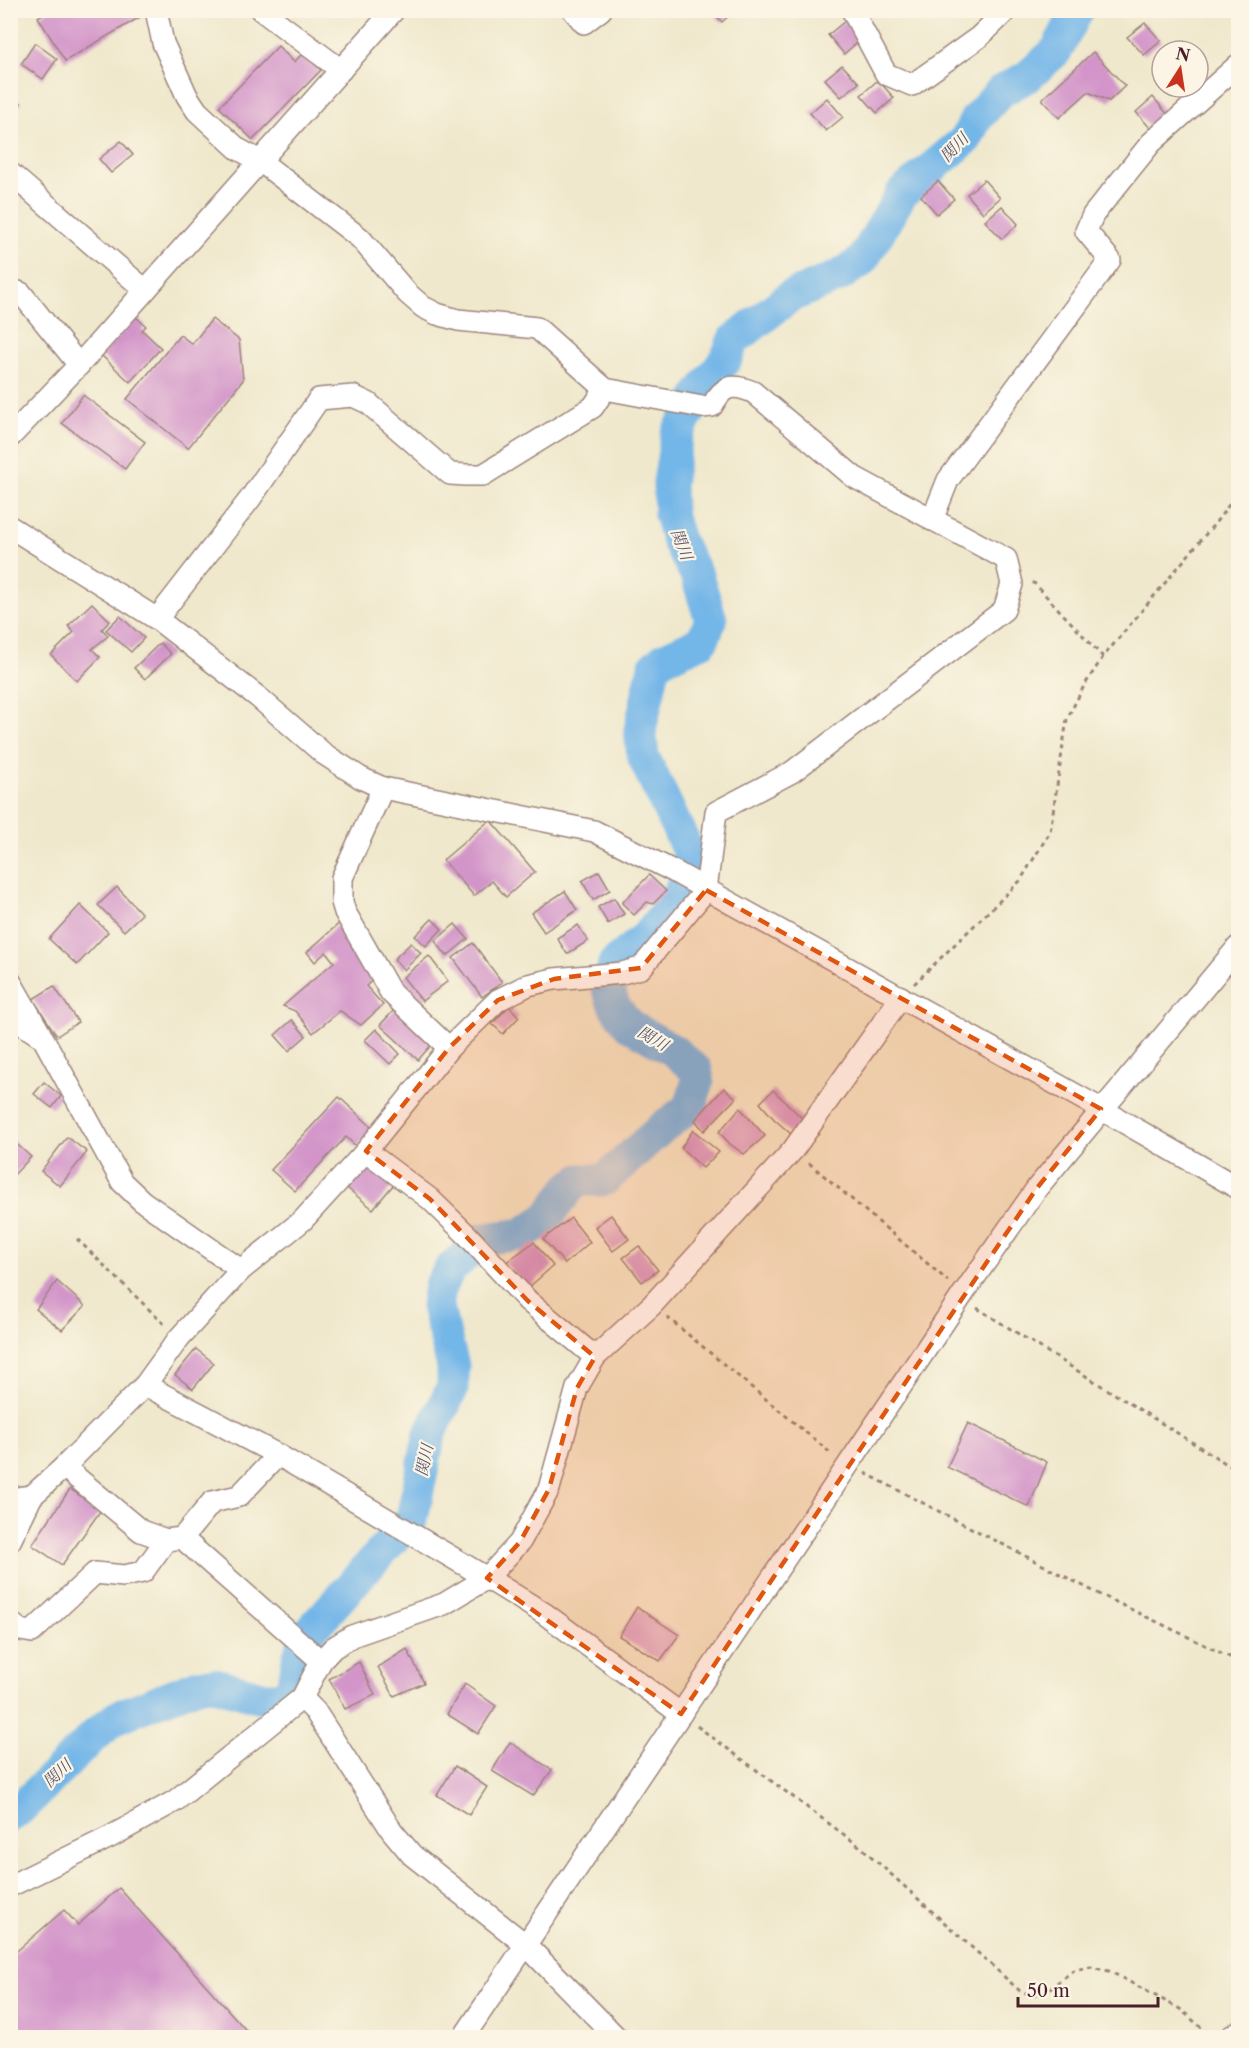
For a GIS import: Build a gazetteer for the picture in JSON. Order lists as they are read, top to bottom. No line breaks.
{"water":["関川"],"scale_bar":"50 m","north":"top"}
